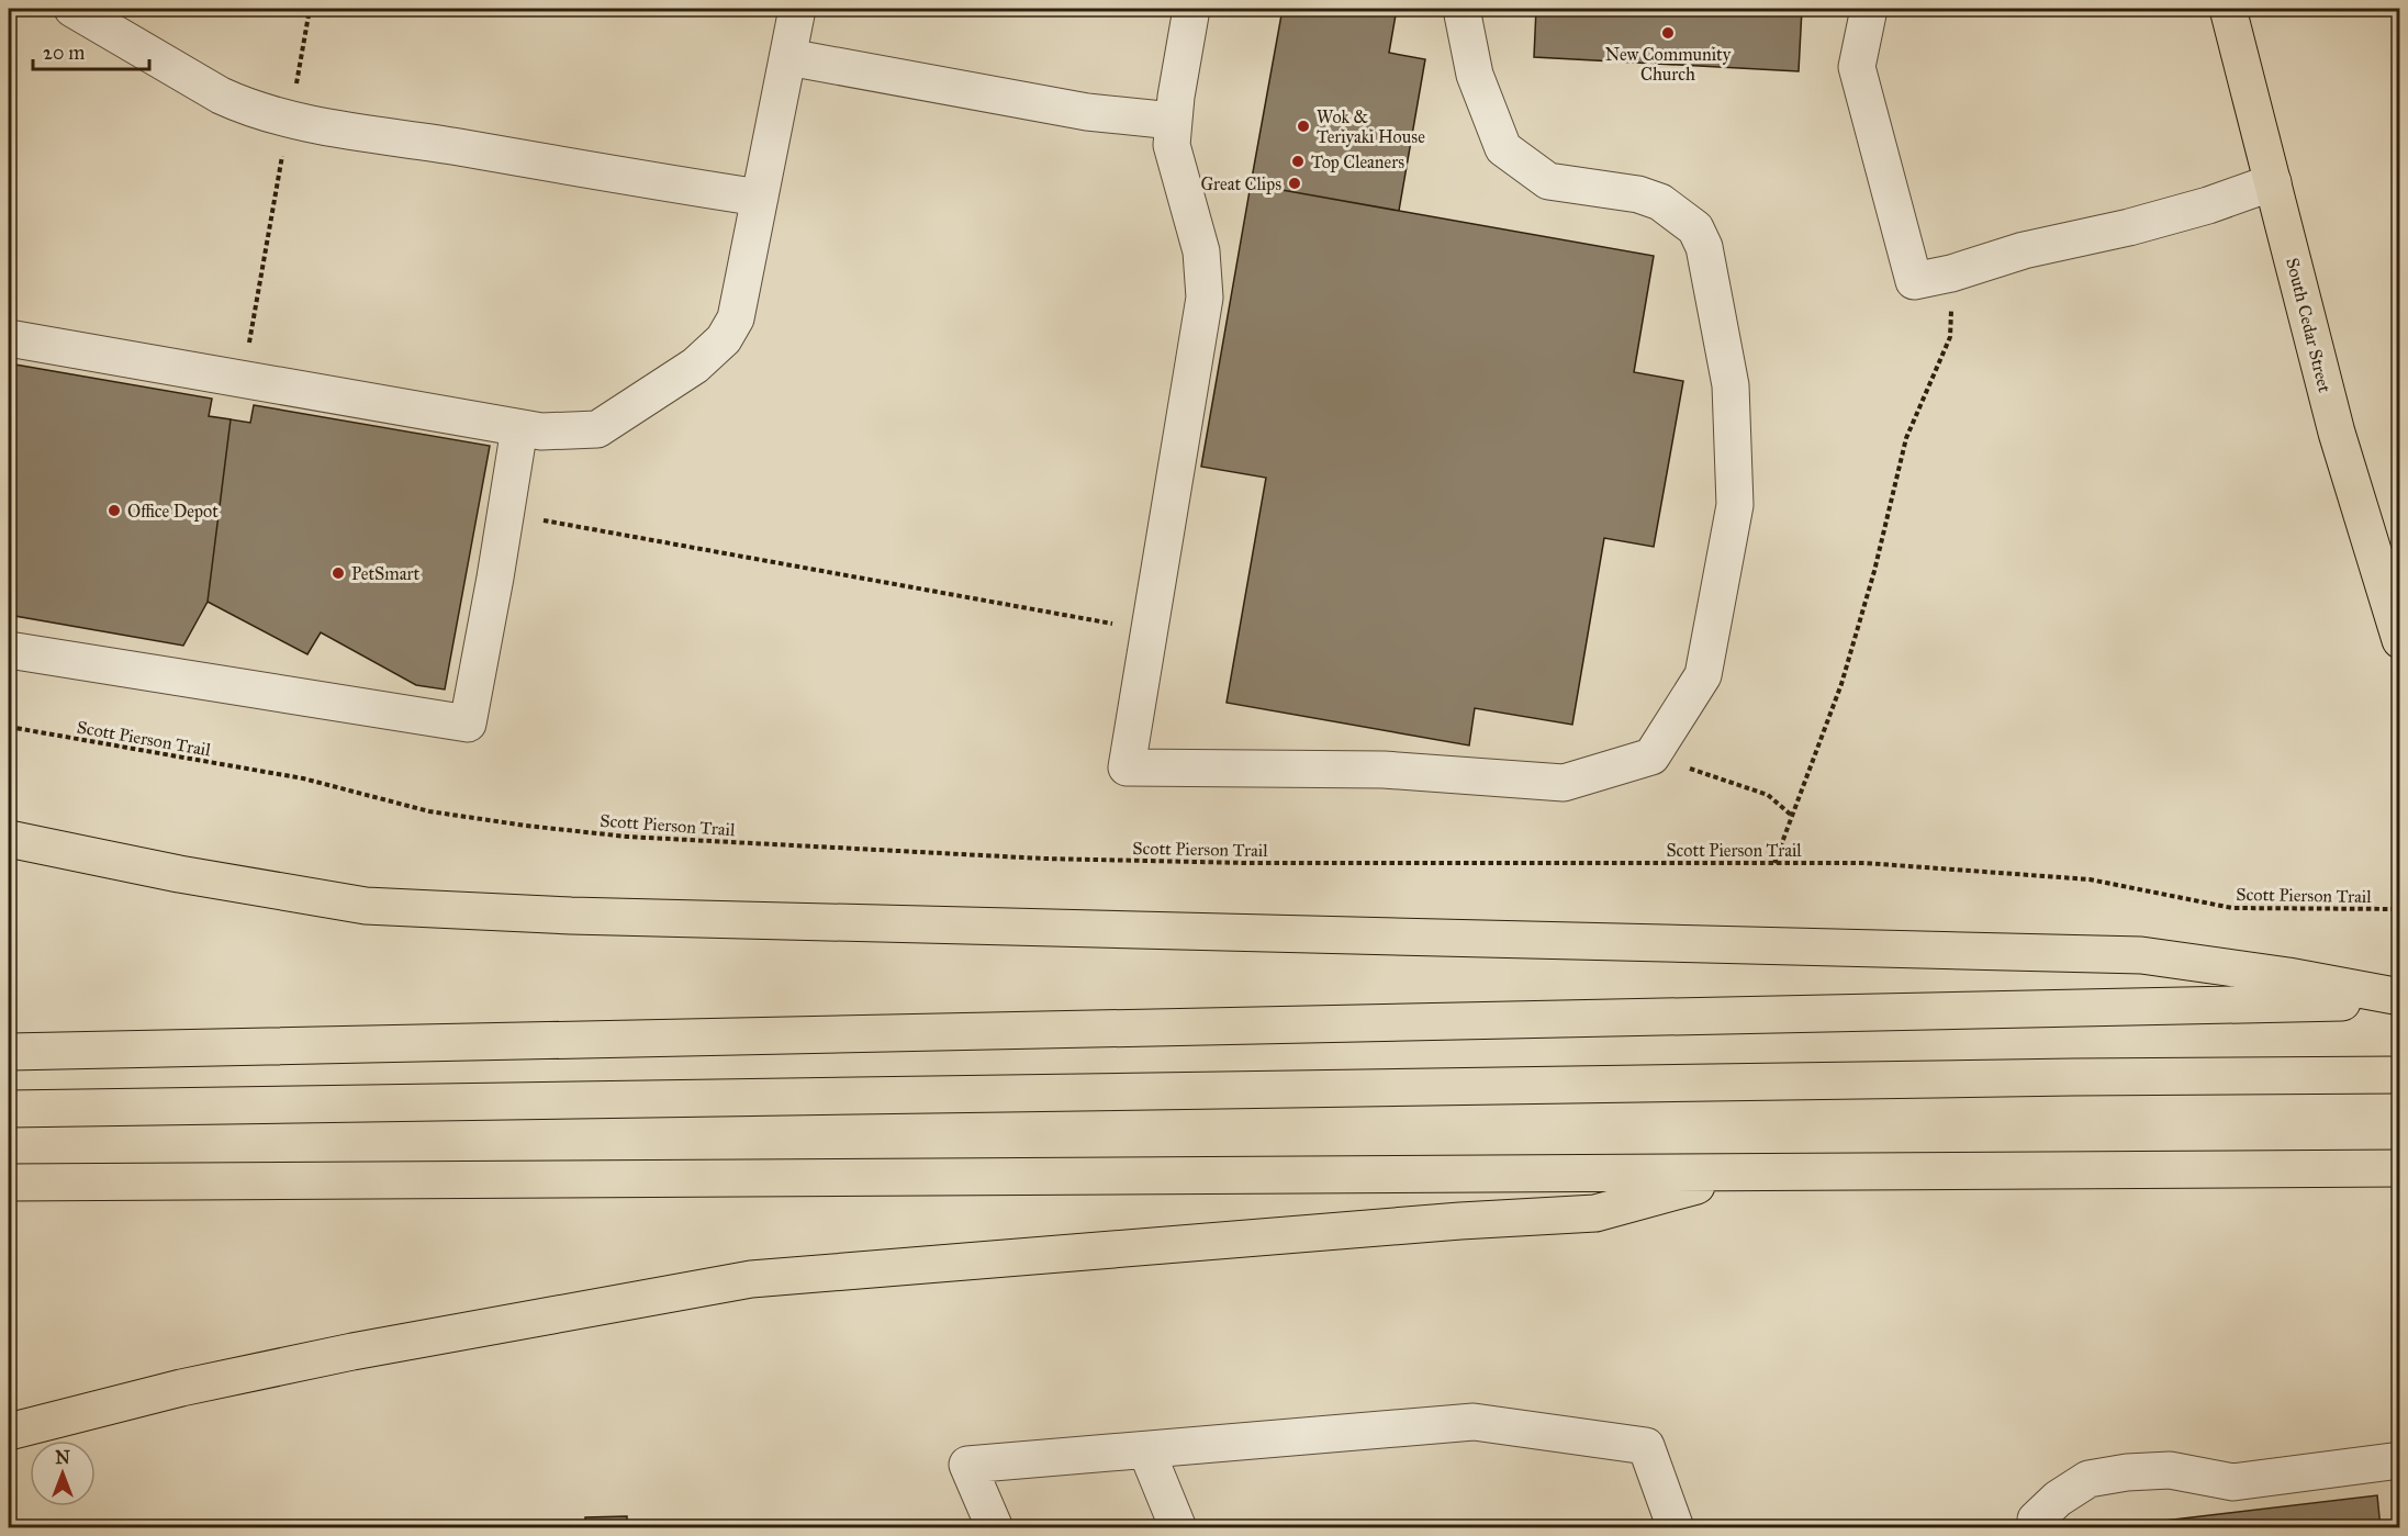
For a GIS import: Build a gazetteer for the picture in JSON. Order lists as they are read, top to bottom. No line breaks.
{"streets":{"main road":["South Cedar Street"],"path":["Scott Pierson Trail"]},"places":["New Community Church","Wok & Teriyaki House","Top Cleaners","Great Clips","Office Depot","PetSmart"],"scale_bar":"20 m","north":"top"}
